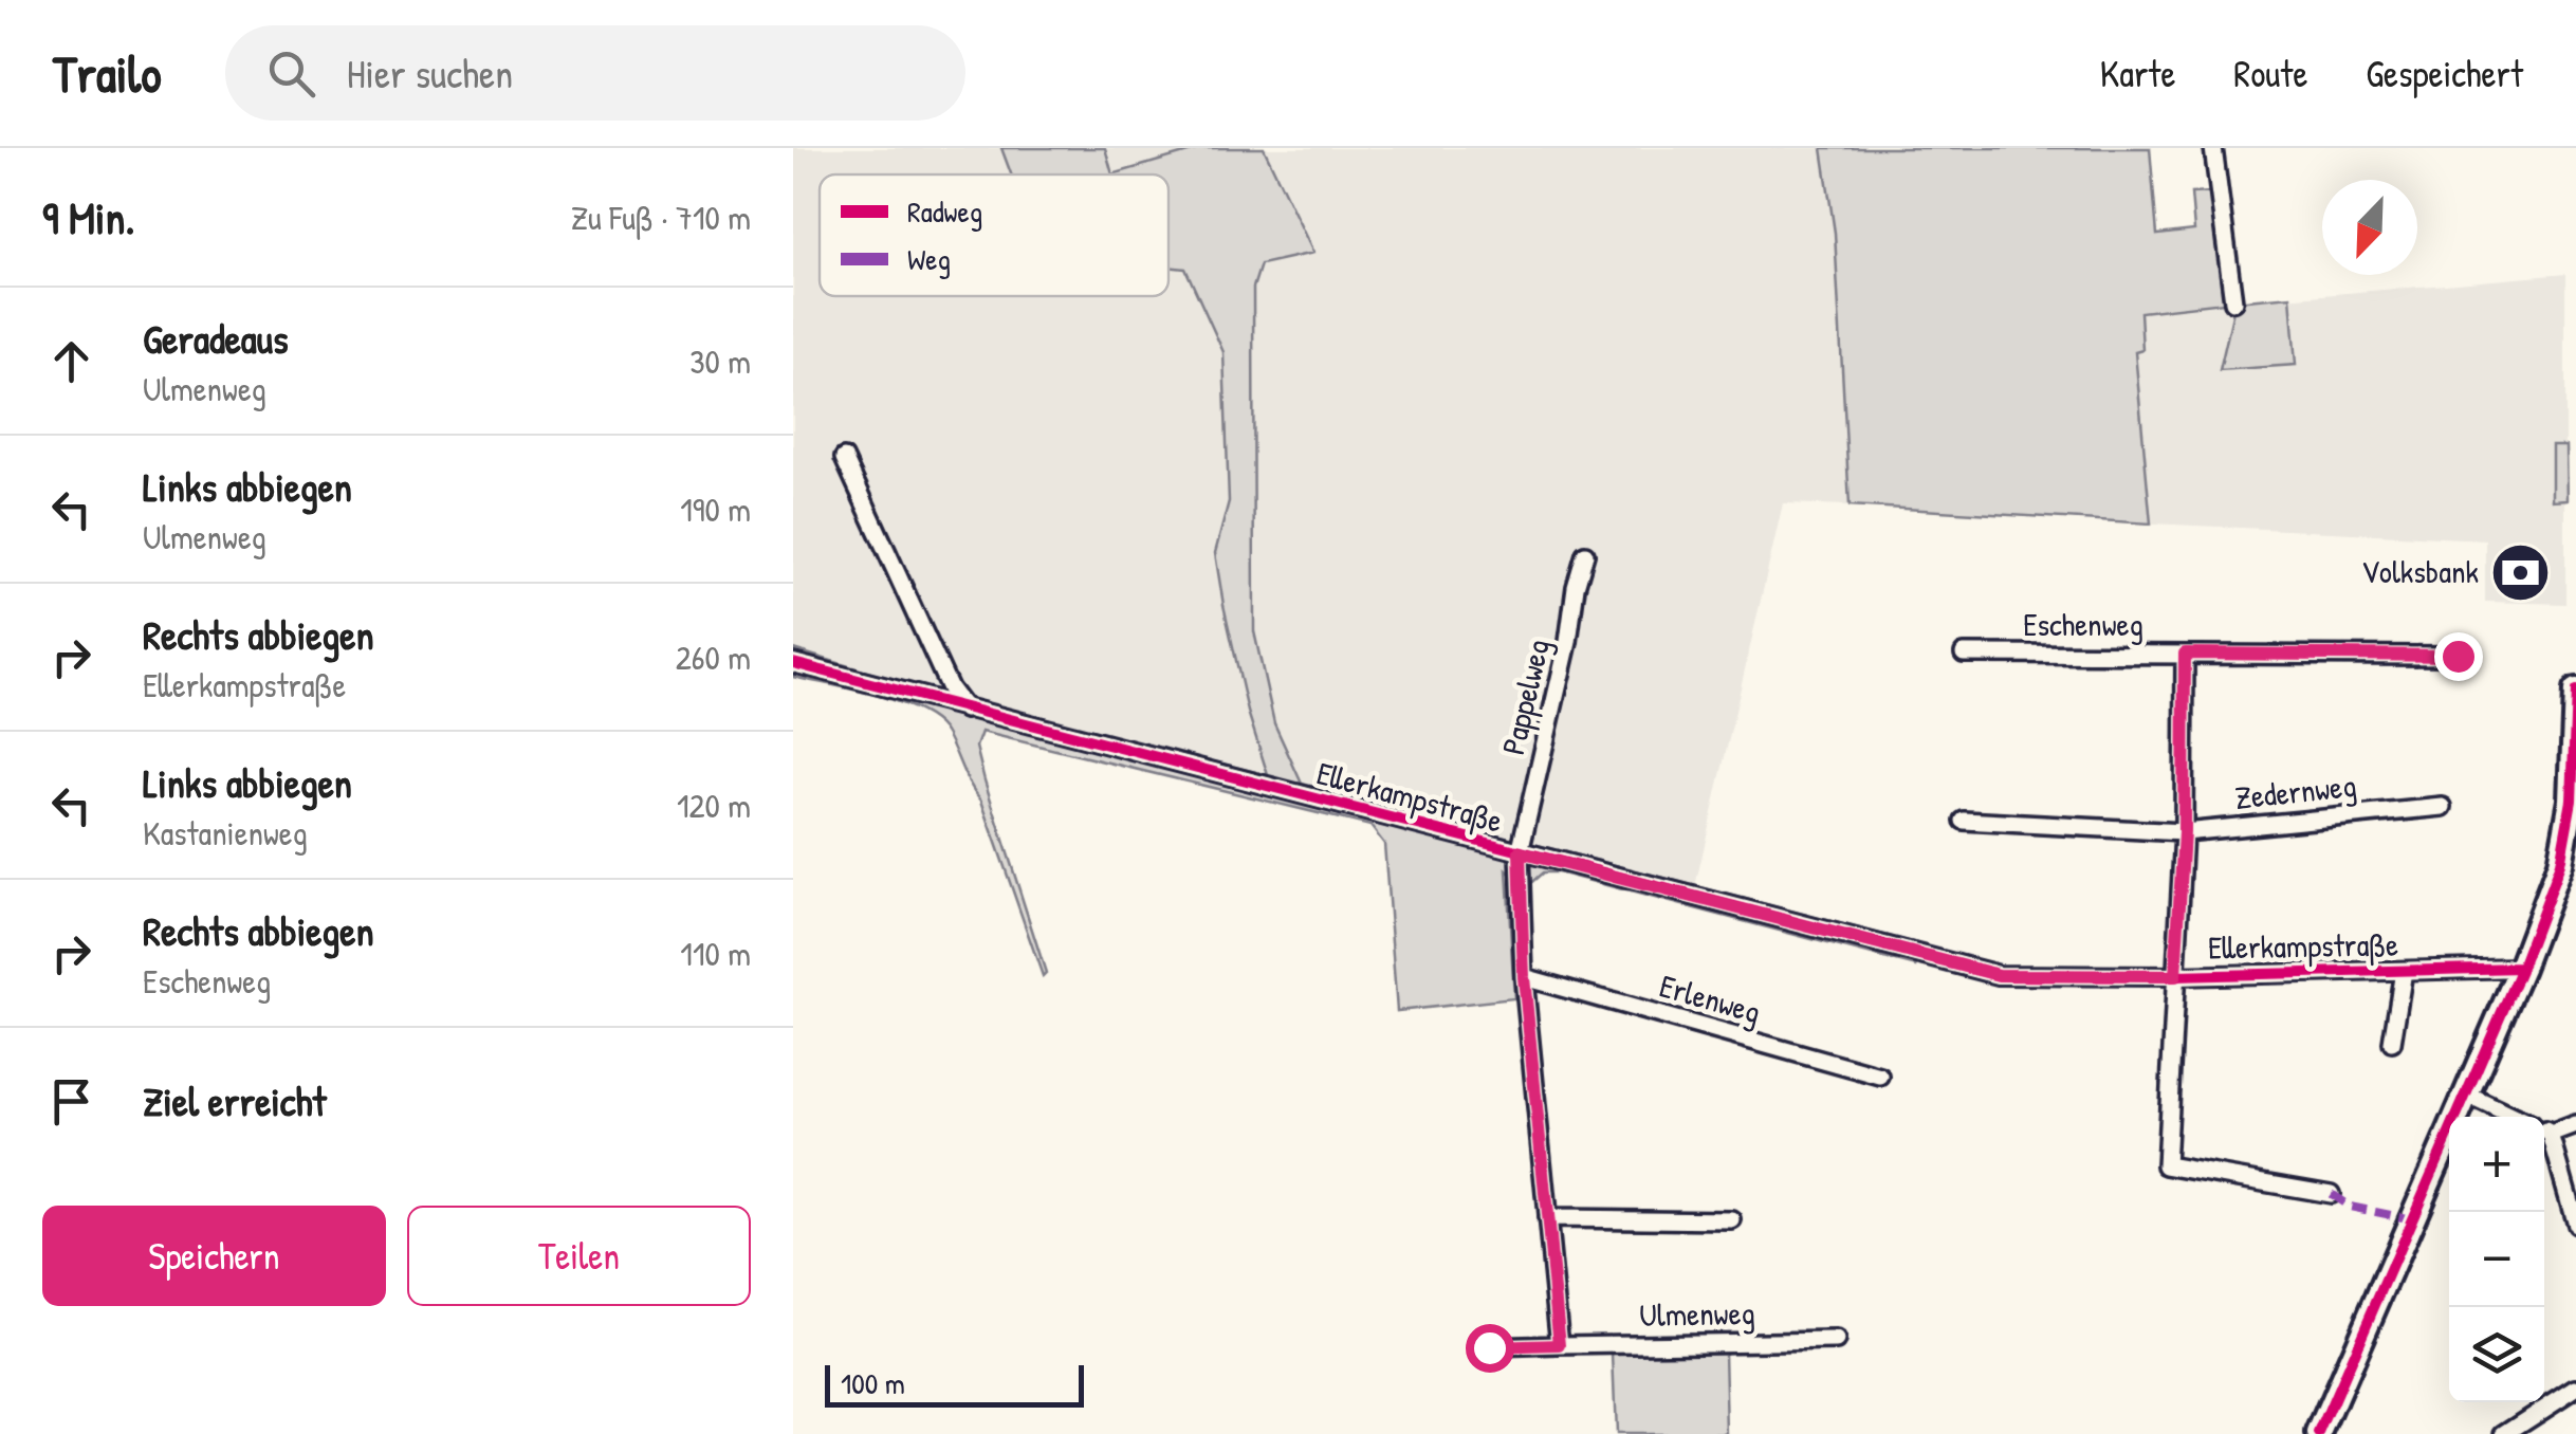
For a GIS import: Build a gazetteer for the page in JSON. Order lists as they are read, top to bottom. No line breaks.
{"streets":{"street":["Eschenweg","Pappelweg","Zedernweg","Ellerkampstraße","Erlenweg","Ulmenweg"]},"crossings":[["Pappelweg","Ellerkampstraße"]],"places":{"bank":["Volksbank"]},"legend":["Radweg","Weg"],"scale_bar":"100 m","north":"bottom left","page":{"header":"Trailo","search":"Hier suchen","nav":["Karte","Route","Gespeichert"],"heading":["9 Min.","Zu Fuß · 710 m"],"list":[["Geradeaus","Ulmenweg","30 m"],["Links abbiegen","Ulmenweg","190 m"],["Rechts abbiegen","Ellerkampstraße","260 m"],["Links abbiegen","Kastanienweg","120 m"],["Rechts abbiegen","Eschenweg","110 m"],"Ziel erreicht"],"map_buttons":["+","−"],"buttons":["Speichern","Teilen"],"scale":"100 m"}}
